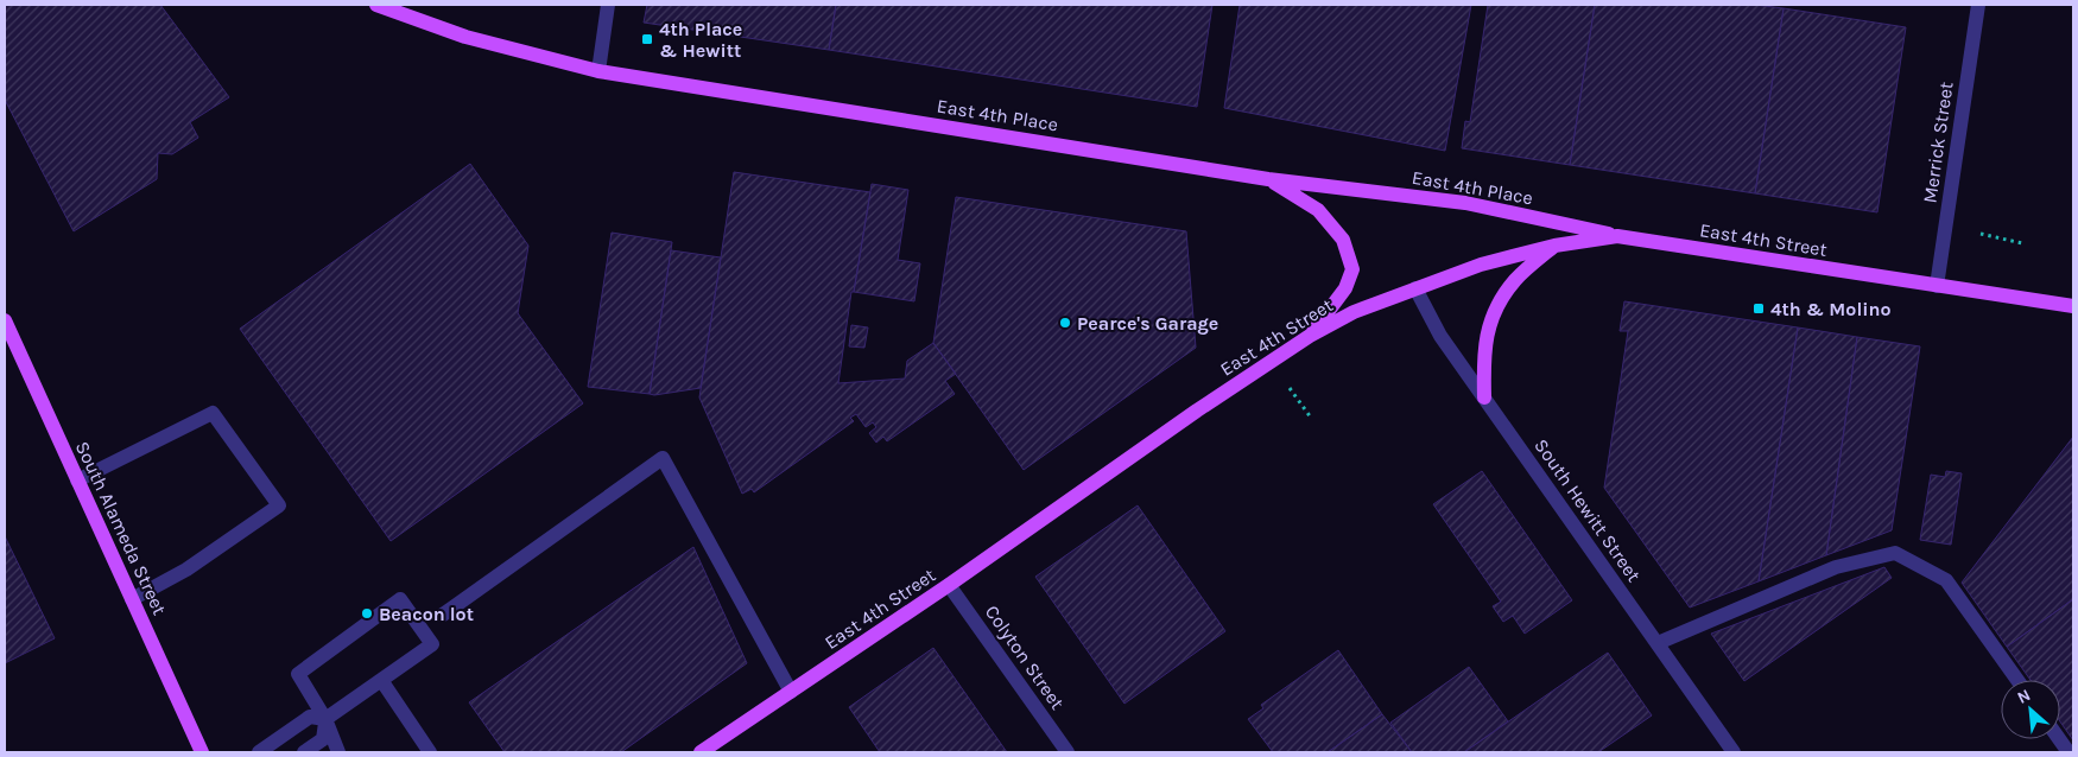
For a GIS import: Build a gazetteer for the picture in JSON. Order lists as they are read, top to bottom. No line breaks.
{"streets":{"main road":["East 4th Place","East 4th Street","South Alameda Street"],"street":["Merrick Street","South Hewitt Street","Colyton Street"]},"crossings":[["East 4th Place","East 4th Street"],["Merrick Street","East 4th Street"],["East 4th Street","South Hewitt Street"],["East 4th Street","Colyton Street"]],"places":{"transit":["4th Place & Hewitt","4th & Molino"],"other":["Pearce's Garage","Beacon lot"]},"north":"top left"}
